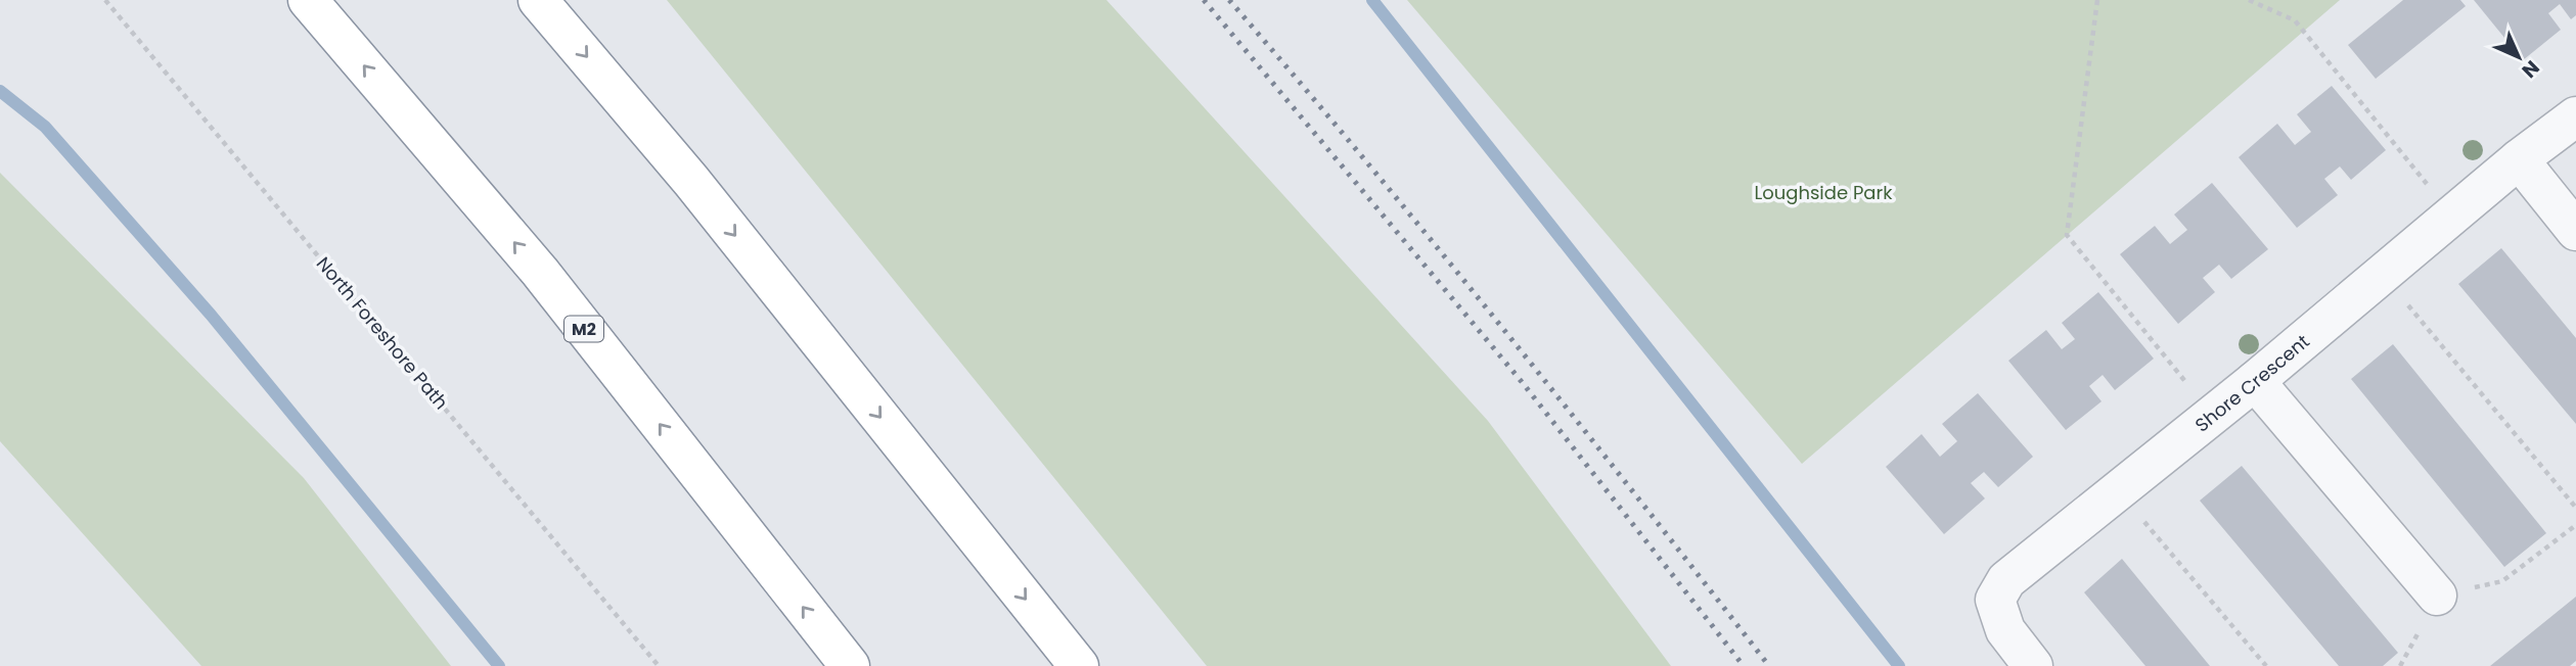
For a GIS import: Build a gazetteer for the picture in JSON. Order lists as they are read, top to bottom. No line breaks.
{"streets":{"highway":["M2"],"street":["Shore Crescent"],"path":["North Foreshore Path"]},"parks":["Loughside Park"],"north":"bottom right"}
